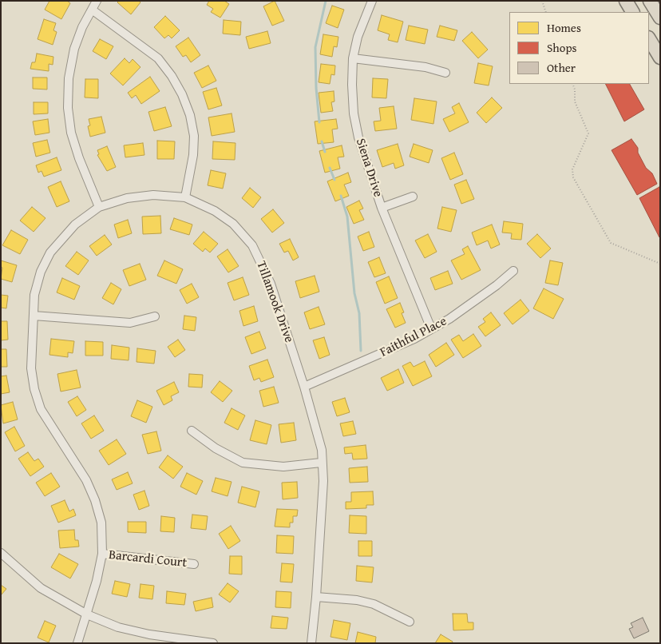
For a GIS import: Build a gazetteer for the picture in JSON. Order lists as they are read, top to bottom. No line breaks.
{"streets":{"street":["Siena Drive","Tillamook Drive","Faithful Place","Barcardi Court"]},"crossings":[["Siena Drive","Faithful Place"],["Tillamook Drive","Faithful Place"],["Tillamook Drive","Barcardi Court"]],"legend":["Homes","Shops","Other"]}
